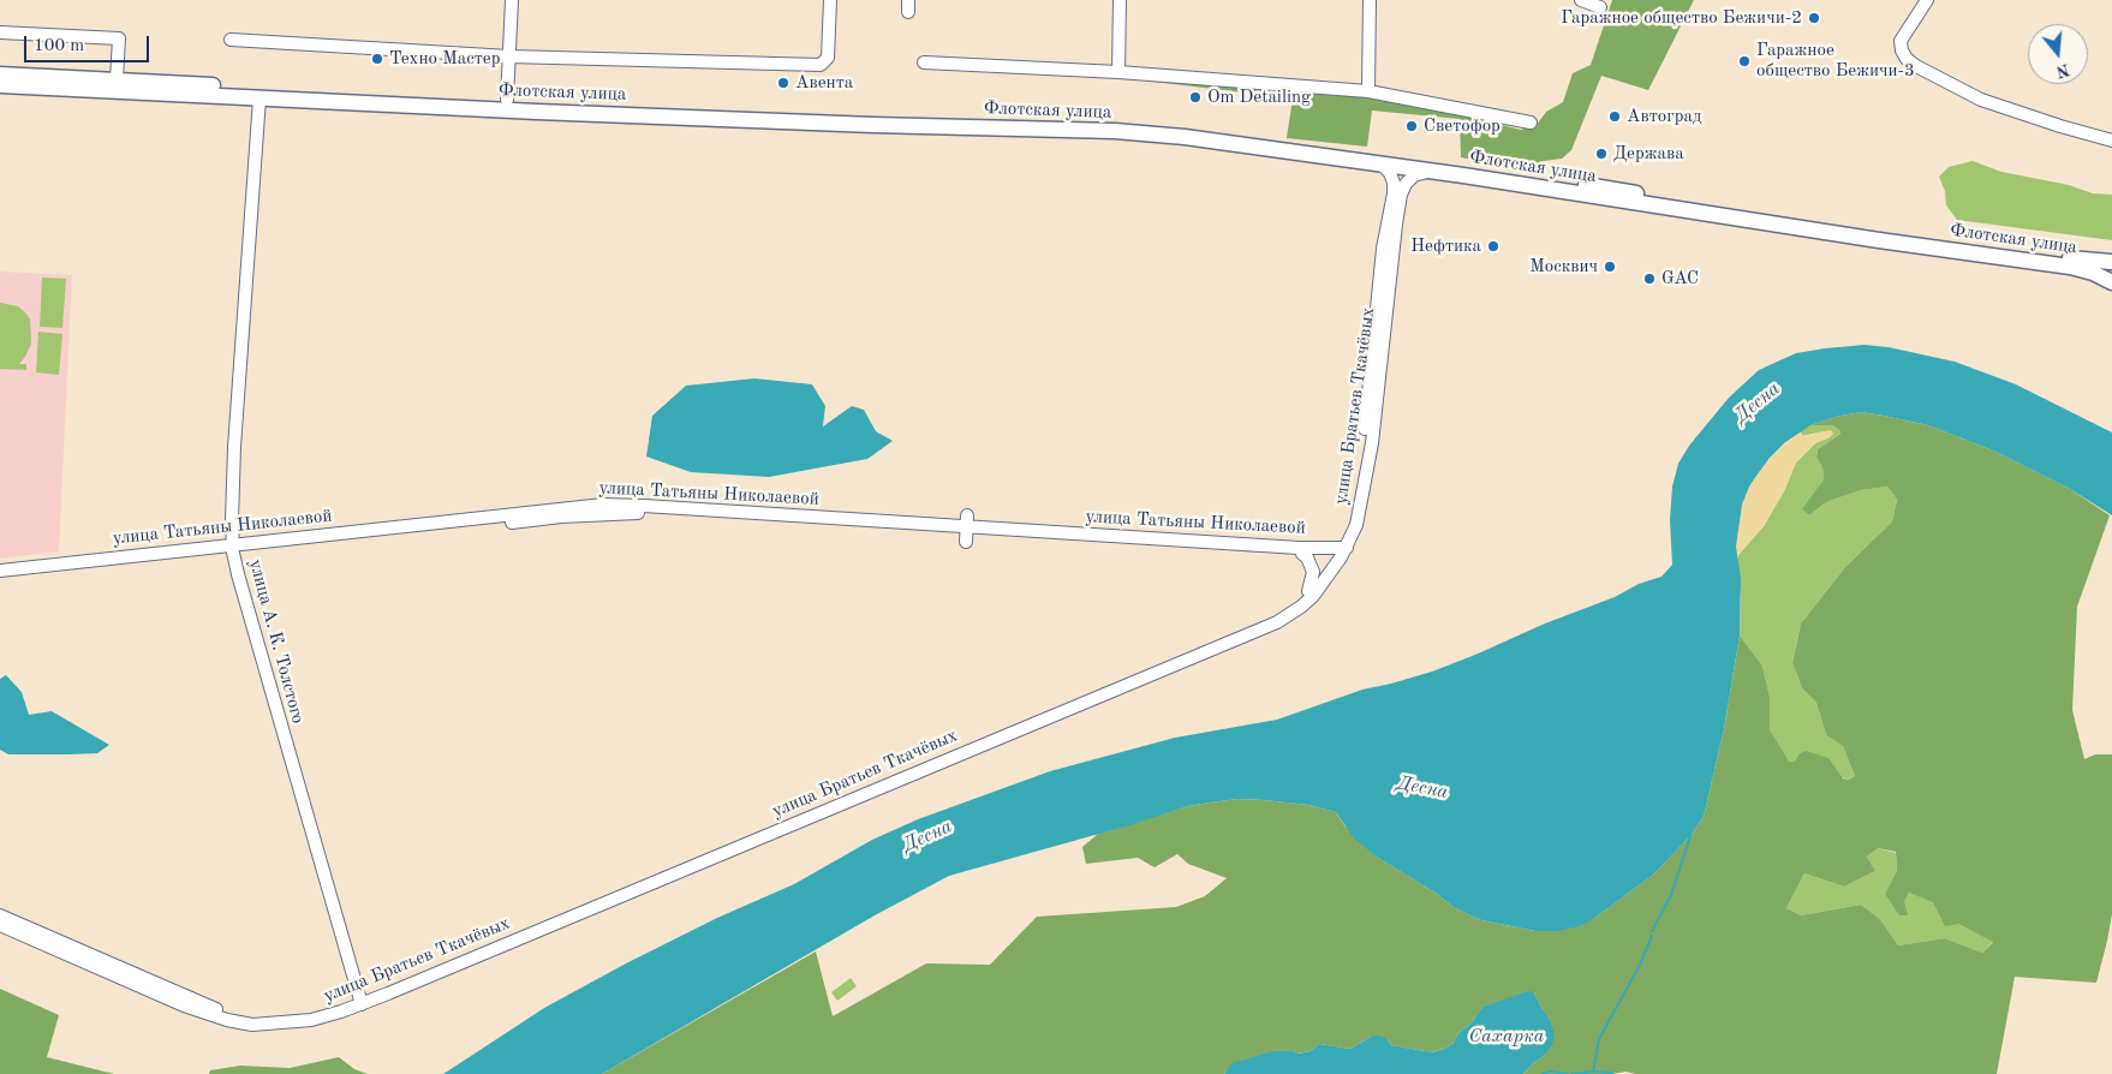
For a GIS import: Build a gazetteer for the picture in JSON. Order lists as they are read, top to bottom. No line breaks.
{"streets":{"main road":["Флотская улица"],"street":["улица Братьев Ткачёвых","улица Татьяны Николаевой","улица А. К. Толстого"]},"crossings":[["Флотская улица","улица Братьев Ткачёвых"],["Флотская улица","улица А. К. Толстого"],["улица Братьев Ткачёвых","улица Татьяны Николаевой"],["улица Братьев Ткачёвых","улица А. К. Толстого"],["улица Татьяны Николаевой","улица А. К. Толстого"]],"water":["Десна","Сахарка"],"places":["Гаражное общество Бежичи-2","Техно Мастер","Гаражное общество Бежичи-3","Авента","Om Detailing","Автоград","Светофор","Держава","Нефтика","Москвич","GAC"],"scale_bar":"100 m","north":"bottom"}
